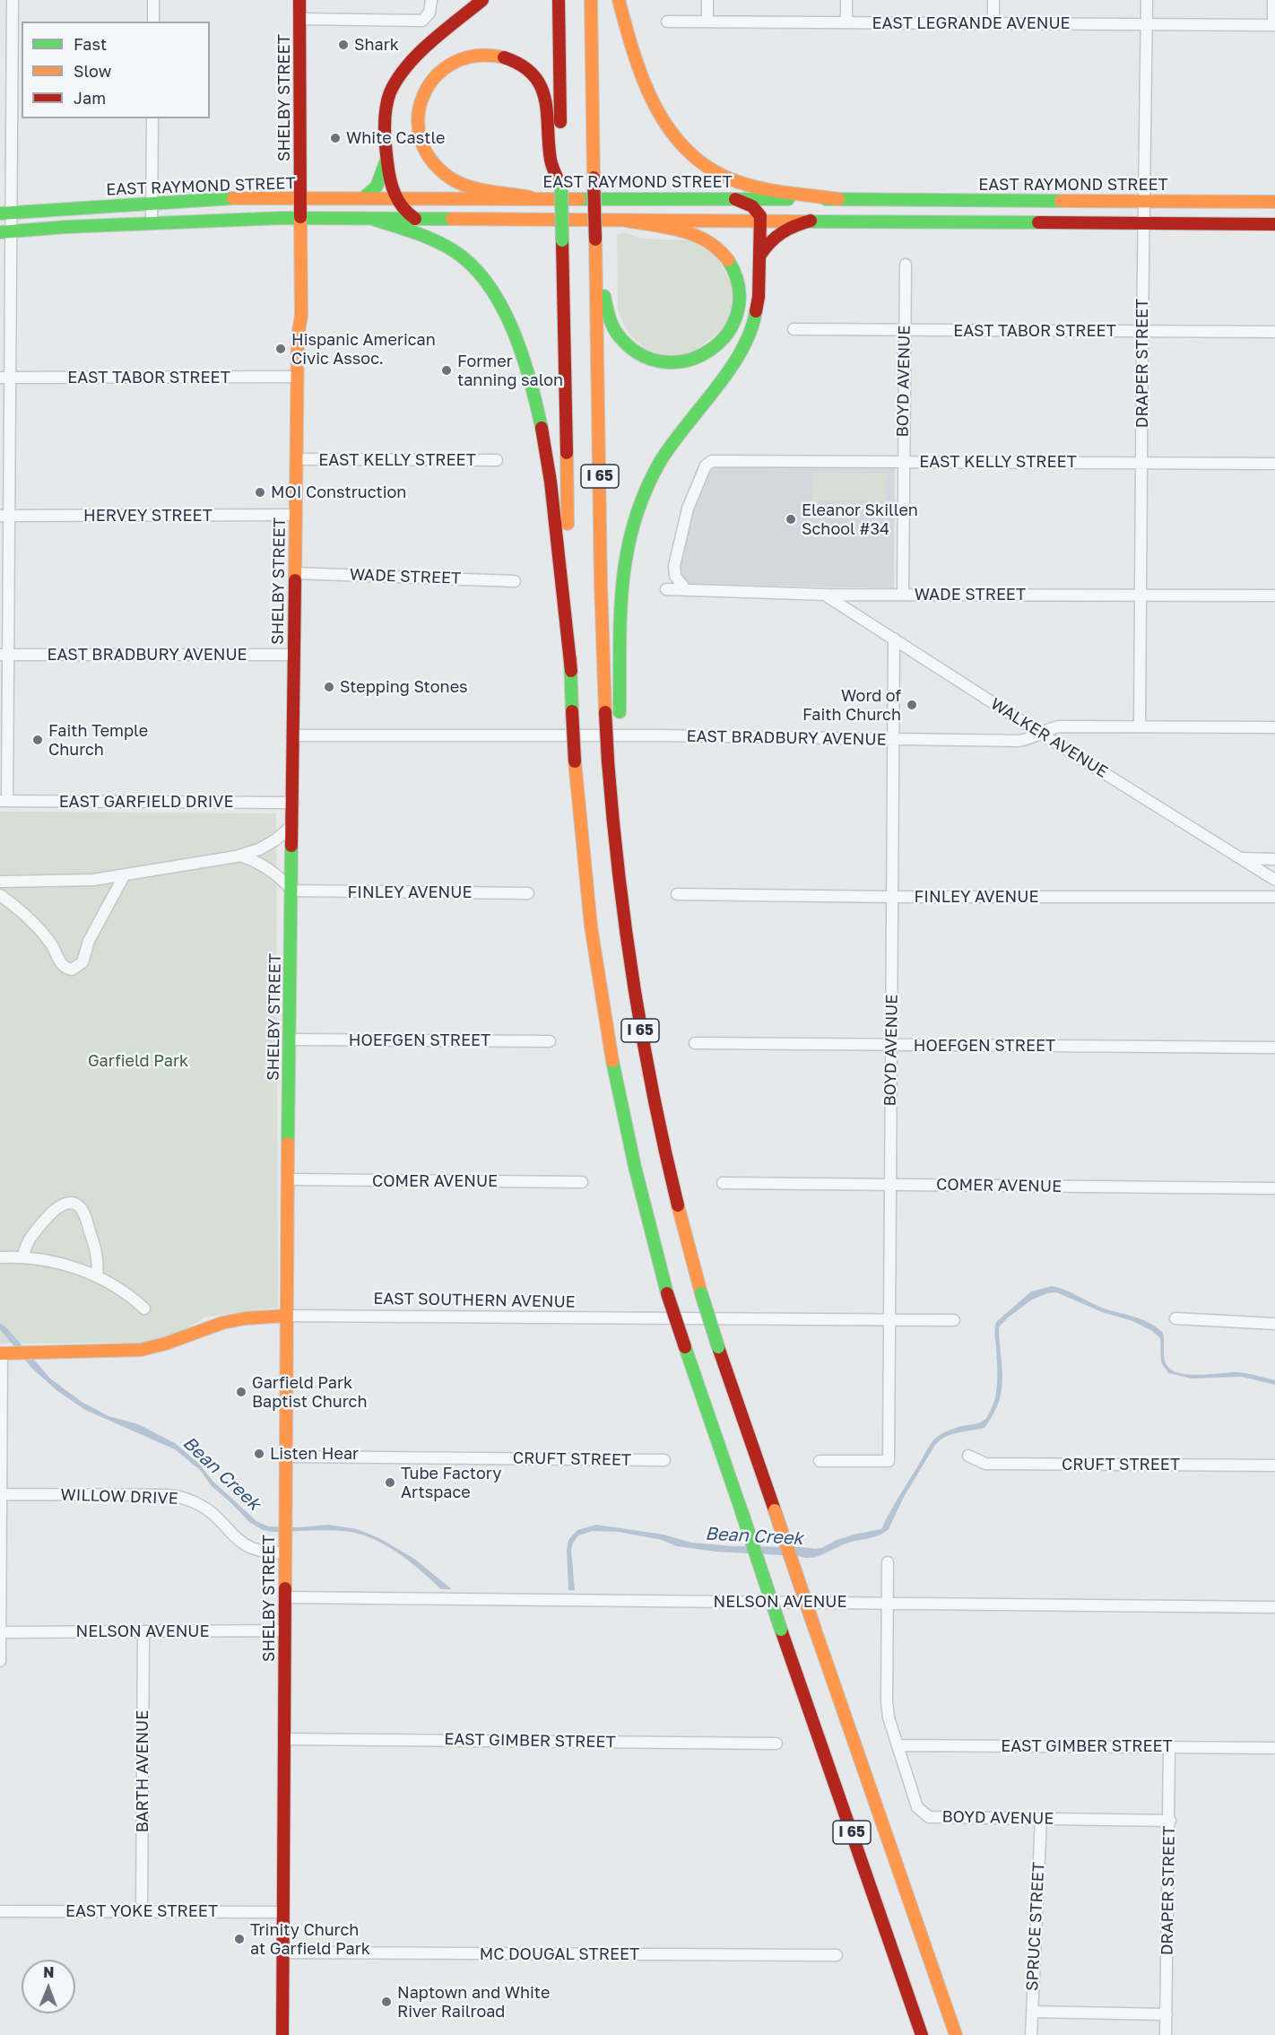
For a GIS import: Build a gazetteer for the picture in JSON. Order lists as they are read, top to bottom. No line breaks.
{"streets":{"main road":["SHELBY STREET","EAST RAYMOND STREET","I 65","EAST SOUTHERN AVENUE"],"street":["EAST LEGRANDE AVENUE","EAST TABOR STREET","DRAPER STREET","BOYD AVENUE","EAST KELLY STREET","HERVEY STREET","WADE STREET","EAST BRADBURY AVENUE","WALKER AVENUE","EAST GARFIELD DRIVE","FINLEY AVENUE","HOEFGEN STREET","COMER AVENUE","CRUFT STREET","WILLOW DRIVE","NELSON AVENUE","EAST GIMBER STREET","BARTH AVENUE","EAST YOKE STREET","SPRUCE STREET","MC DOUGAL STREET"]},"crossings":[["EAST LEGRANDE AVENUE","DRAPER STREET"],["SHELBY STREET","EAST RAYMOND STREET"],["SHELBY STREET","EAST TABOR STREET"],["SHELBY STREET","EAST KELLY STREET"],["SHELBY STREET","HERVEY STREET"],["SHELBY STREET","WADE STREET"],["SHELBY STREET","EAST BRADBURY AVENUE"],["SHELBY STREET","EAST GARFIELD DRIVE"],["SHELBY STREET","FINLEY AVENUE"],["SHELBY STREET","HOEFGEN STREET"],["SHELBY STREET","COMER AVENUE"],["SHELBY STREET","EAST SOUTHERN AVENUE"],["SHELBY STREET","CRUFT STREET"],["SHELBY STREET","WILLOW DRIVE"],["SHELBY STREET","NELSON AVENUE"],["SHELBY STREET","EAST GIMBER STREET"],["SHELBY STREET","EAST YOKE STREET"],["SHELBY STREET","MC DOUGAL STREET"],["EAST RAYMOND STREET","DRAPER STREET"],["EAST TABOR STREET","DRAPER STREET"],["EAST TABOR STREET","BOYD AVENUE"],["DRAPER STREET","BOYD AVENUE"],["DRAPER STREET","EAST KELLY STREET"],["DRAPER STREET","WADE STREET"],["DRAPER STREET","EAST BRADBURY AVENUE"],["DRAPER STREET","EAST GIMBER STREET"],["BOYD AVENUE","EAST KELLY STREET"],["BOYD AVENUE","WADE STREET"],["BOYD AVENUE","EAST BRADBURY AVENUE"],["BOYD AVENUE","WALKER AVENUE"],["BOYD AVENUE","FINLEY AVENUE"],["BOYD AVENUE","HOEFGEN STREET"],["BOYD AVENUE","COMER AVENUE"],["BOYD AVENUE","EAST SOUTHERN AVENUE"],["BOYD AVENUE","NELSON AVENUE"],["BOYD AVENUE","EAST GIMBER STREET"],["BOYD AVENUE","SPRUCE STREET"],["EAST KELLY STREET","WADE STREET"],["WADE STREET","WALKER AVENUE"],["EAST BRADBURY AVENUE","WALKER AVENUE"],["NELSON AVENUE","BARTH AVENUE"],["BARTH AVENUE","EAST YOKE STREET"]],"water":["Bean Creek"],"parks":["Garfield Park"],"places":["Shark","White Castle","Hispanic American Civic Assoc.","Former tanning salon","MOI Construction","Eleanor Skillen School #34","Stepping Stones","Word of Faith Church","Faith Temple Church","Garfield Park Baptist Church","Listen Hear","Tube Factory Artspace","Trinity Church at Garfield Park","Naptown and White River Railroad"],"legend":["Fast","Slow","Jam"],"north":"top"}
